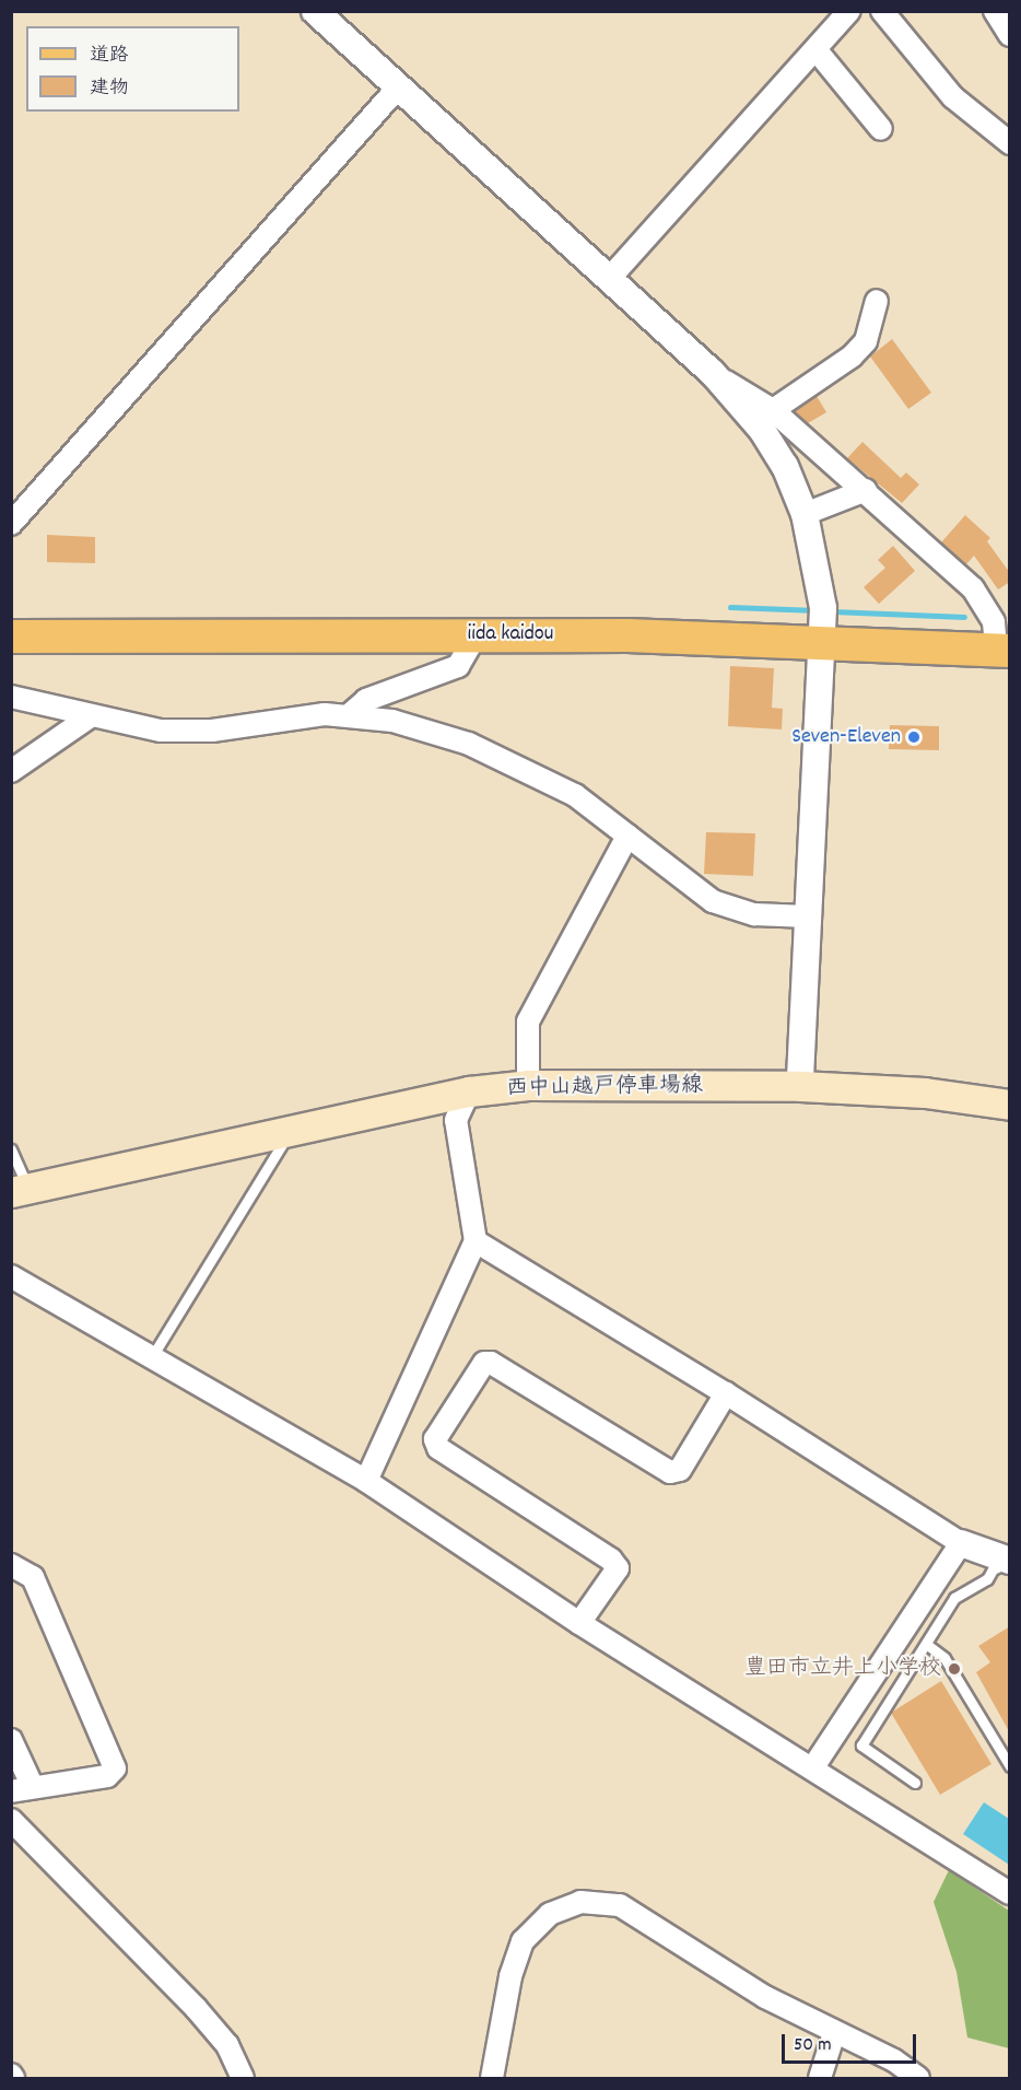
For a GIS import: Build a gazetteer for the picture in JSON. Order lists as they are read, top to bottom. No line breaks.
{"streets":{"main road":["iida kaidou","西中山越戸停車場線"]},"places":["Seven-Eleven","豊田市立井上小学校"],"legend":["道路","建物"],"scale_bar":"50 m"}
